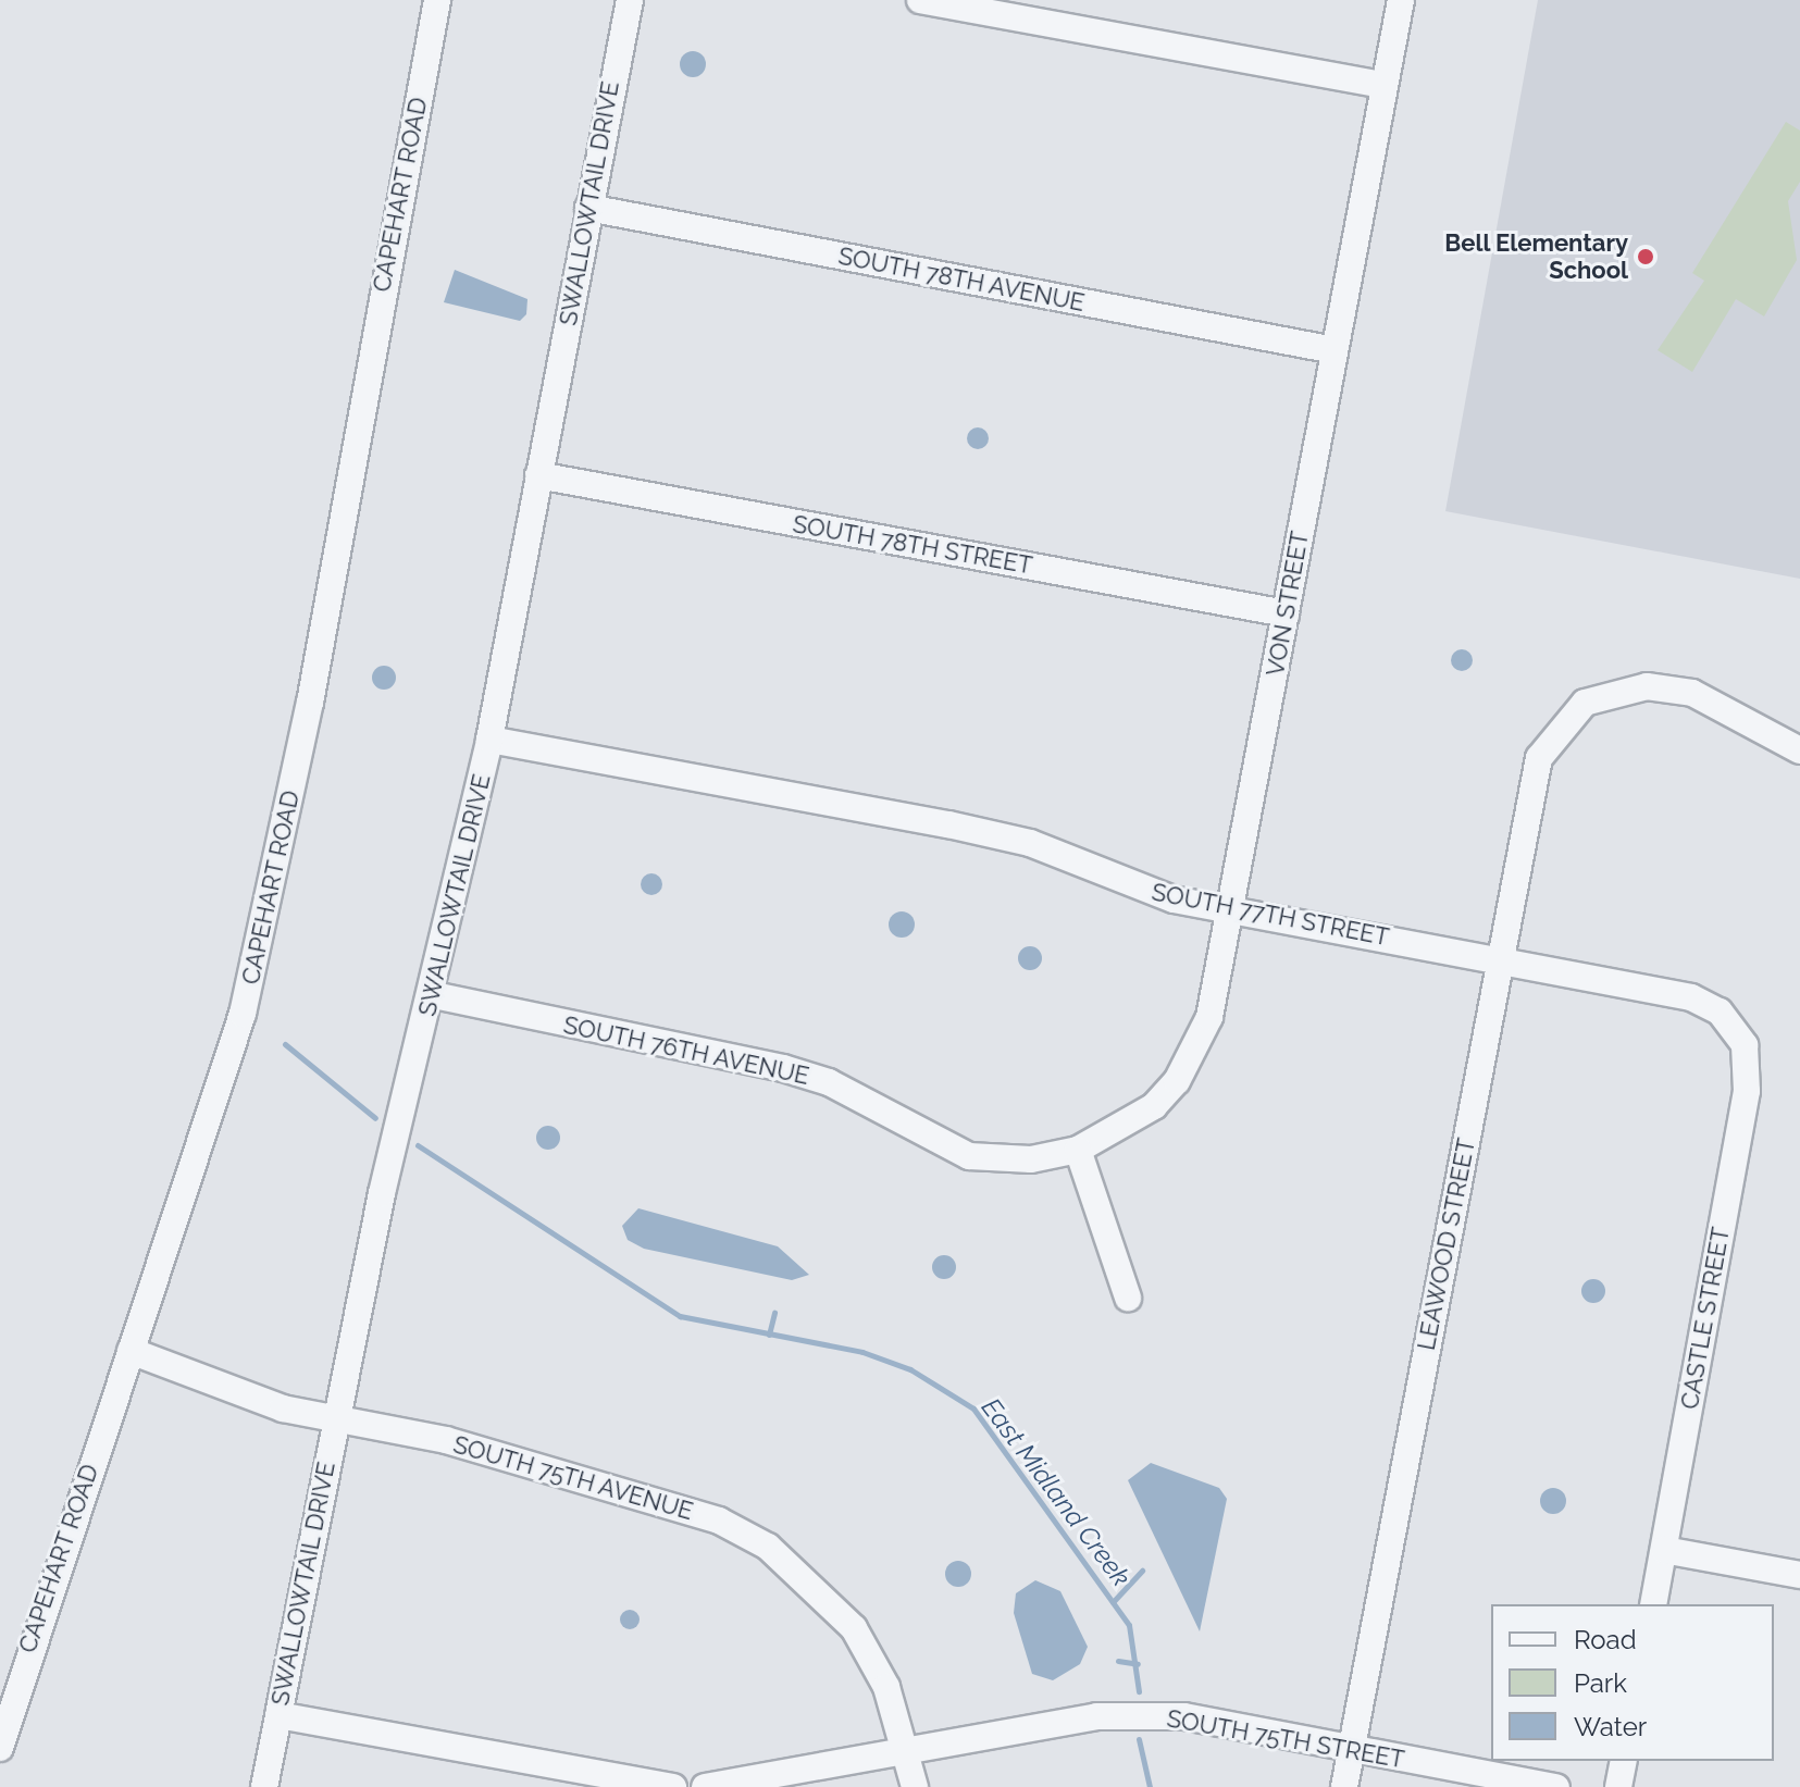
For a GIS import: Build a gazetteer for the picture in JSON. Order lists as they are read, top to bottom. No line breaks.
{"streets":{"street":["CAPEHART ROAD","SWALLOWTAIL DRIVE","SOUTH 78TH AVENUE","SOUTH 78TH STREET","VON STREET","SOUTH 77TH STREET","SOUTH 76TH AVENUE","LEAWOOD STREET","CASTLE STREET","SOUTH 75TH AVENUE","SOUTH 75TH STREET"]},"crossings":[["CAPEHART ROAD","SOUTH 75TH AVENUE"],["SWALLOWTAIL DRIVE","SOUTH 78TH AVENUE"],["SWALLOWTAIL DRIVE","SOUTH 78TH STREET"],["SWALLOWTAIL DRIVE","SOUTH 77TH STREET"],["SWALLOWTAIL DRIVE","SOUTH 76TH AVENUE"],["SWALLOWTAIL DRIVE","SOUTH 75TH AVENUE"],["SOUTH 78TH AVENUE","VON STREET"],["SOUTH 78TH STREET","VON STREET"],["VON STREET","SOUTH 77TH STREET"],["VON STREET","SOUTH 76TH AVENUE"],["SOUTH 77TH STREET","LEAWOOD STREET"],["SOUTH 77TH STREET","CASTLE STREET"],["LEAWOOD STREET","SOUTH 75TH STREET"],["SOUTH 75TH AVENUE","SOUTH 75TH STREET"]],"water":["East Midland Creek"],"places":["Bell Elementary School"],"legend":["Road","Park","Water"]}
